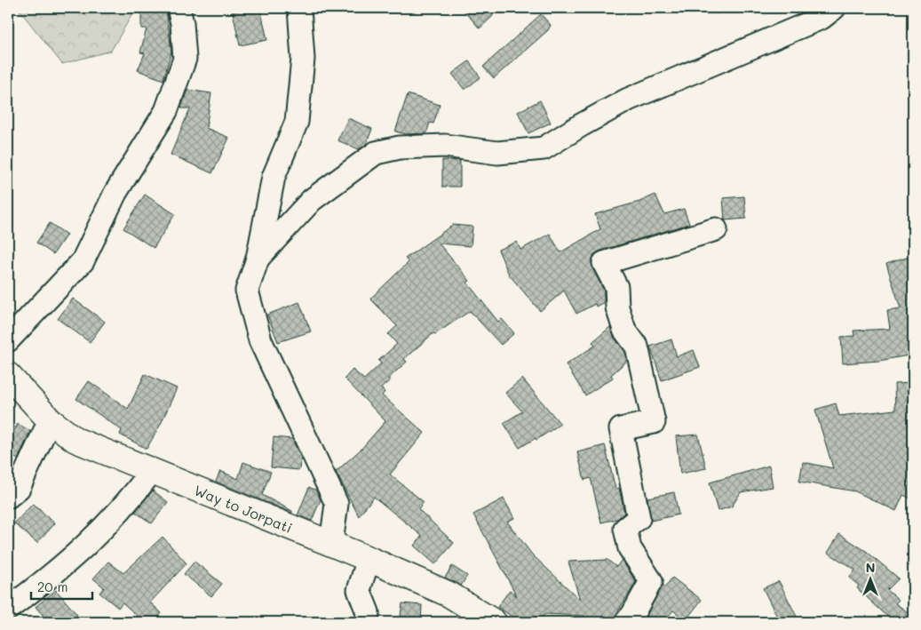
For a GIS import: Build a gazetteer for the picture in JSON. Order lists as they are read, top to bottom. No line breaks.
{"streets":{"street":["Way to Jorpati"]},"scale_bar":"20 m","north":"top"}
